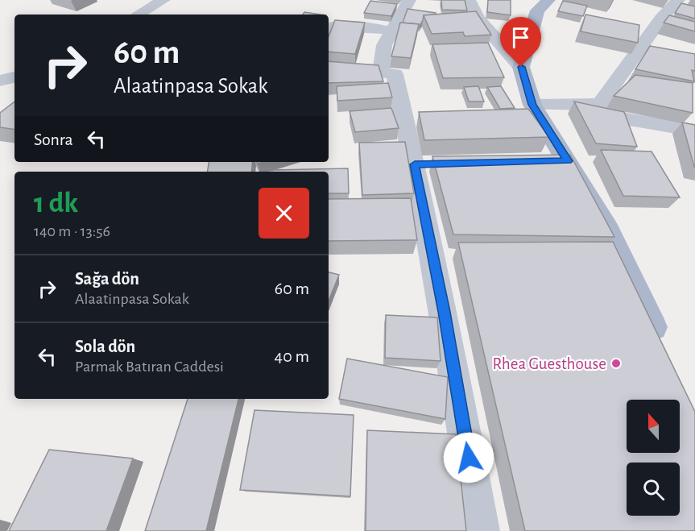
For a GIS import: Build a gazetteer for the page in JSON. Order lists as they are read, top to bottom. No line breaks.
{"places":["Rhea Guesthouse"],"north":"top","page":{"turn":["60 m","Alaatinpasa Sokak"],"then":"Sonra","heading":["1 dk","140 m · 13:56"],"list":[{"name":"Sağa dön","note":"Alaatinpasa Sokak","value":"60 m"},{"name":"Sola dön","note":"Parmak Batıran Caddesi","value":"40 m"}]}}
